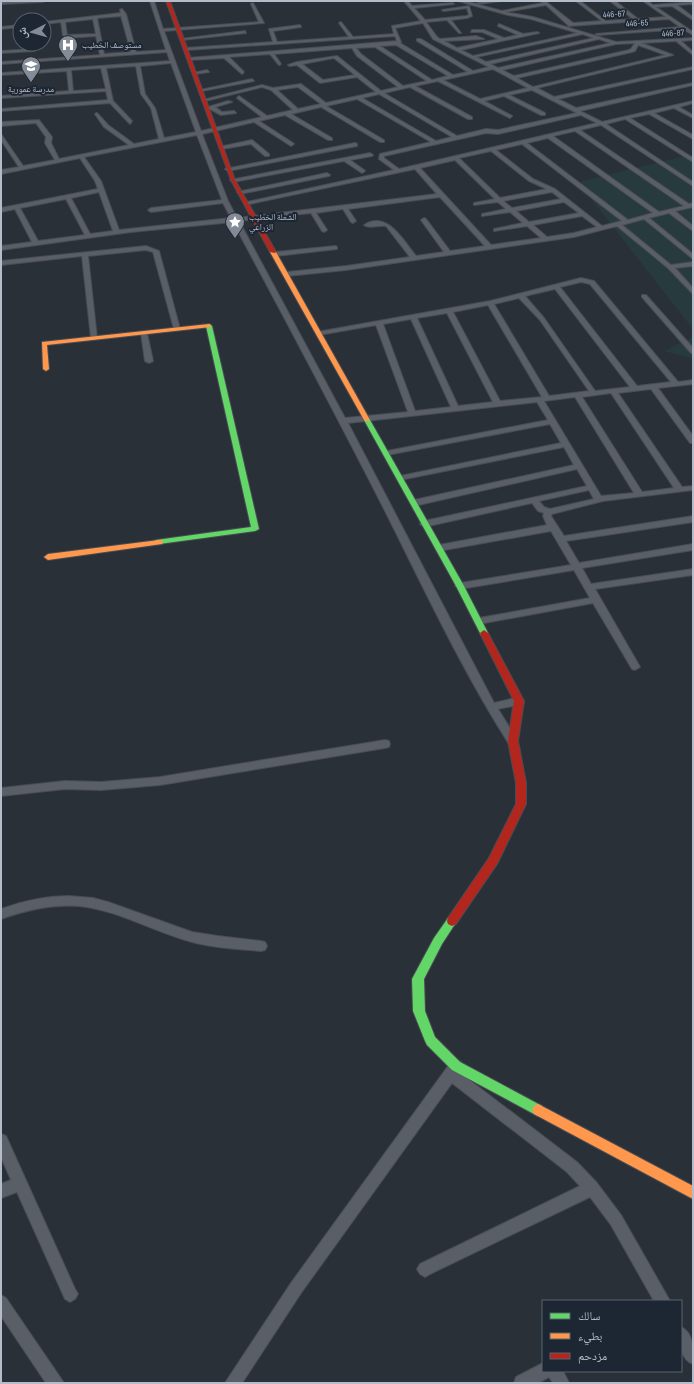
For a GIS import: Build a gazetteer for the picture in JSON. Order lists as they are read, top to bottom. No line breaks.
{"streets":{"street":["446-67","446-65","446-87"]},"places":{"hospital":["مستوصف الخطيب"],"school or university":["مدرسة عمورية"],"place":["الشعلة الخطيب الزراعي"]},"legend":["سالك","بطيء","مزدحم"],"north":"left"}
